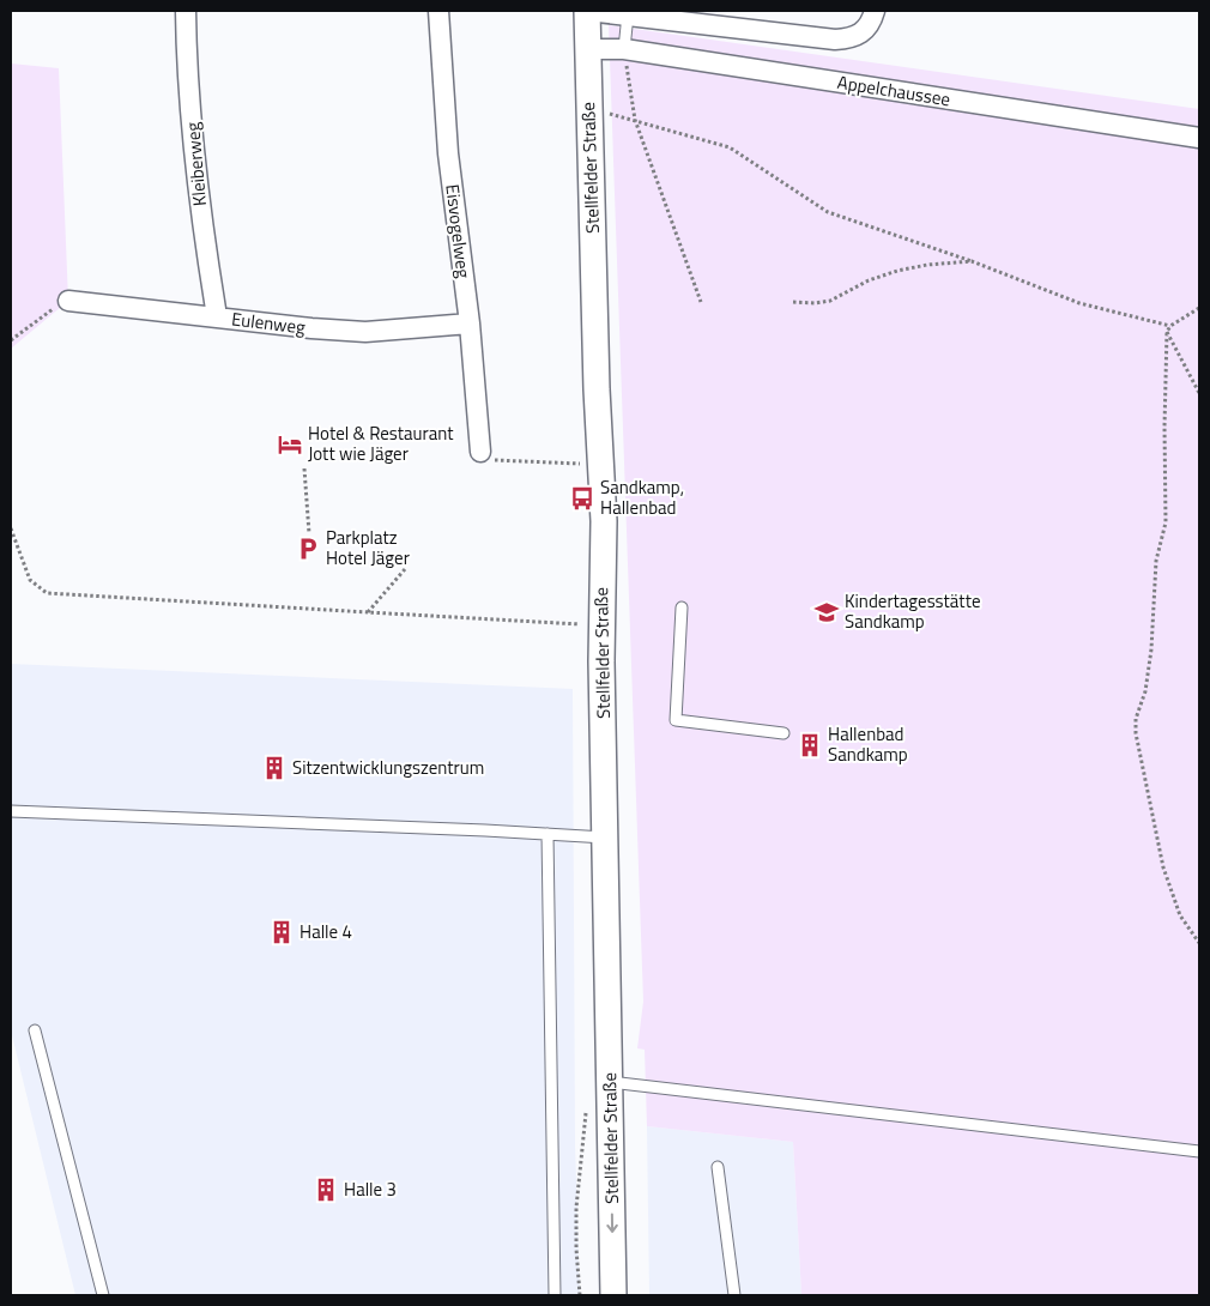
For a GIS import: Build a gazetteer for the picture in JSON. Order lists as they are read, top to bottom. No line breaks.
{"streets":{"street":["Appelchaussee","Kleiberweg","Stellfelder Straße","Eisvogelweg","Eulenweg"]},"crossings":[["Appelchaussee","Stellfelder Straße"],["Kleiberweg","Eulenweg"],["Eisvogelweg","Eulenweg"]],"places":{"hotel":["Hotel & Restaurant Jott wie Jäger"],"bus stop":["Sandkamp, Hallenbad"],"parking":["Parkplatz Hotel Jäger"],"school or university":["Kindertagesstätte Sandkamp"],"building":["Hallenbad Sandkamp","Sitzentwicklungszentrum","Halle 4","Halle 3"]}}
